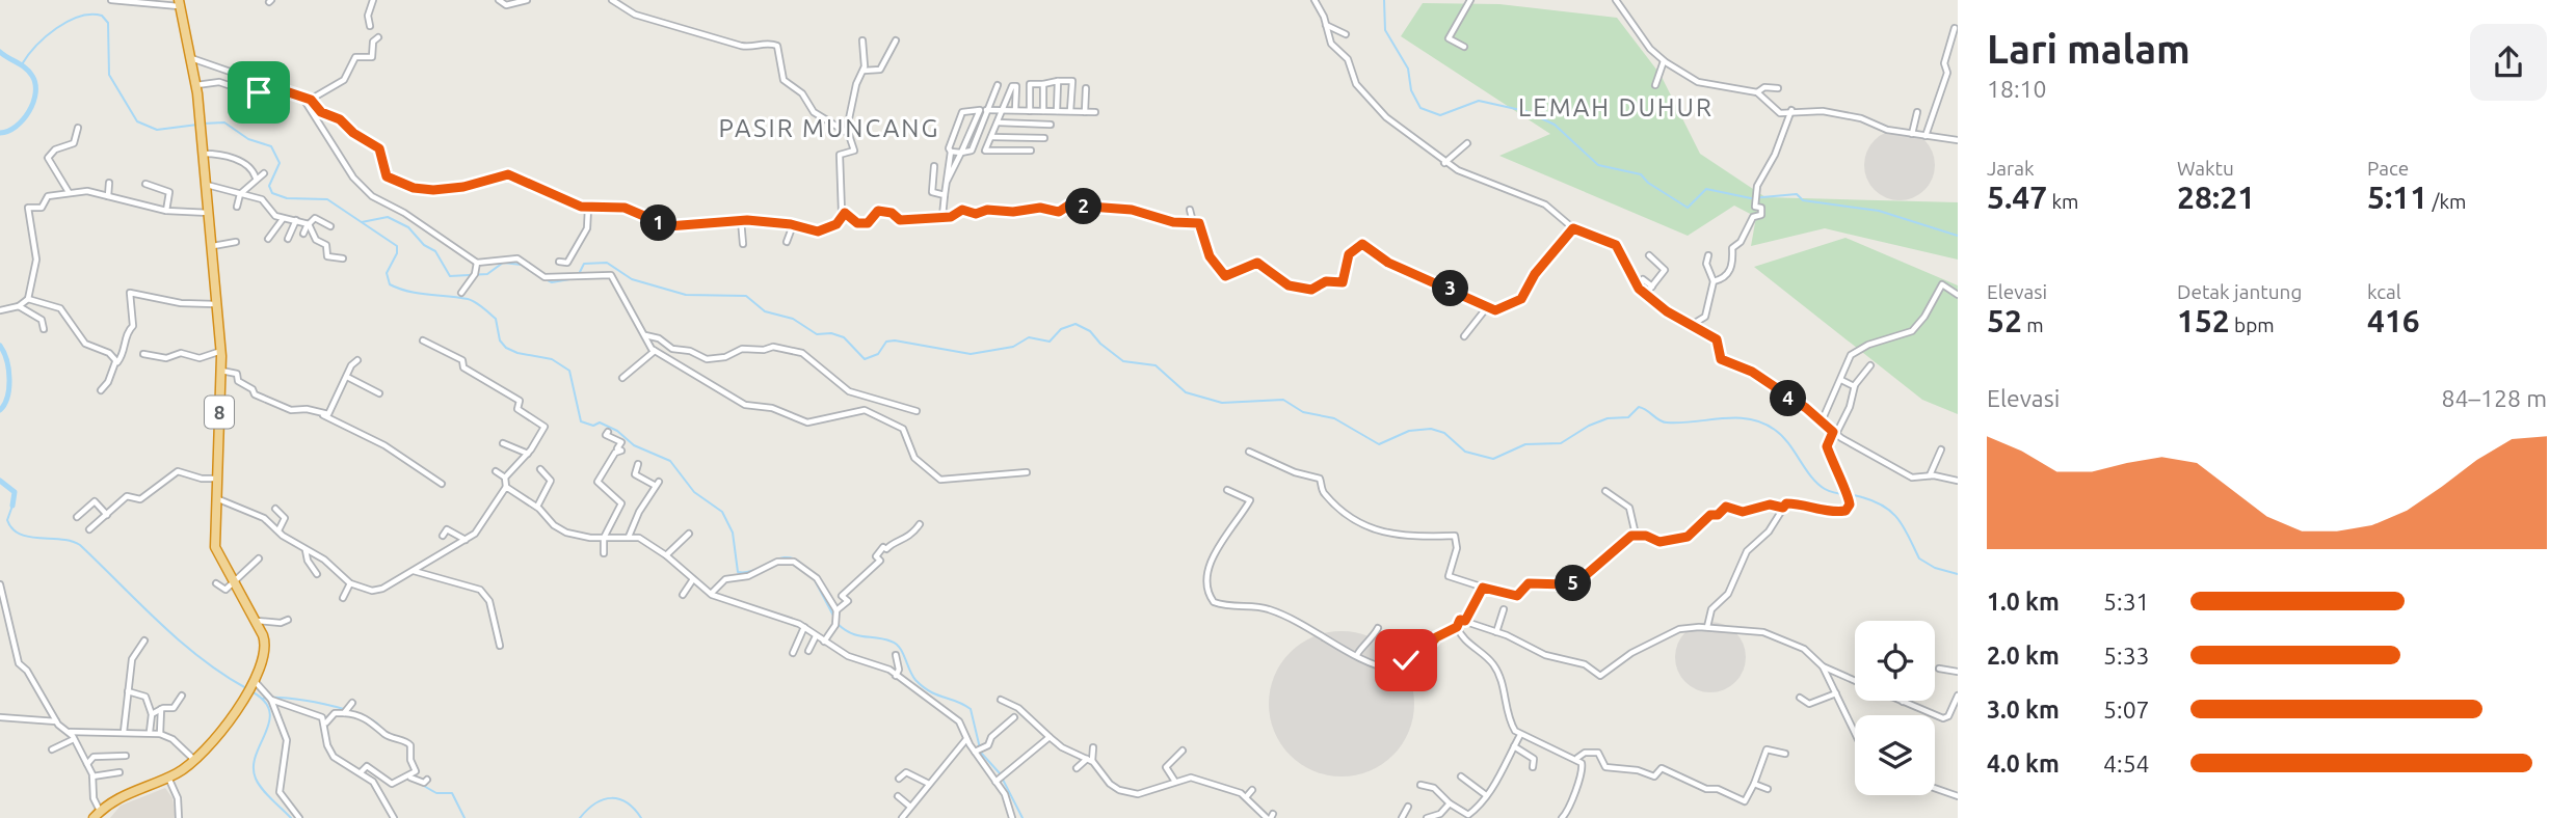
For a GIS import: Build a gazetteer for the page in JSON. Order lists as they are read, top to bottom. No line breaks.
{"streets":{"highway":["8"]},"districts":["LEMAH DUHUR","PASIR MUNCANG"],"page":{"heading":["Lari malam","18:10"],"stats":[["Jarak","5.47 km"],["Waktu","28:21"],["Pace","5:11 /km"],["Elevasi","52 m"],["Detak jantung","152 bpm"],["kcal","416"]],"pins":["2","1","3","4","5"],"chart":["Elevasi","84–128 m"],"list":[{"name":"1.0 km","note":"5:31"},{"name":"2.0 km","note":"5:33"},{"name":"3.0 km","note":"5:07"},{"name":"4.0 km","note":"4:54"}]}}
